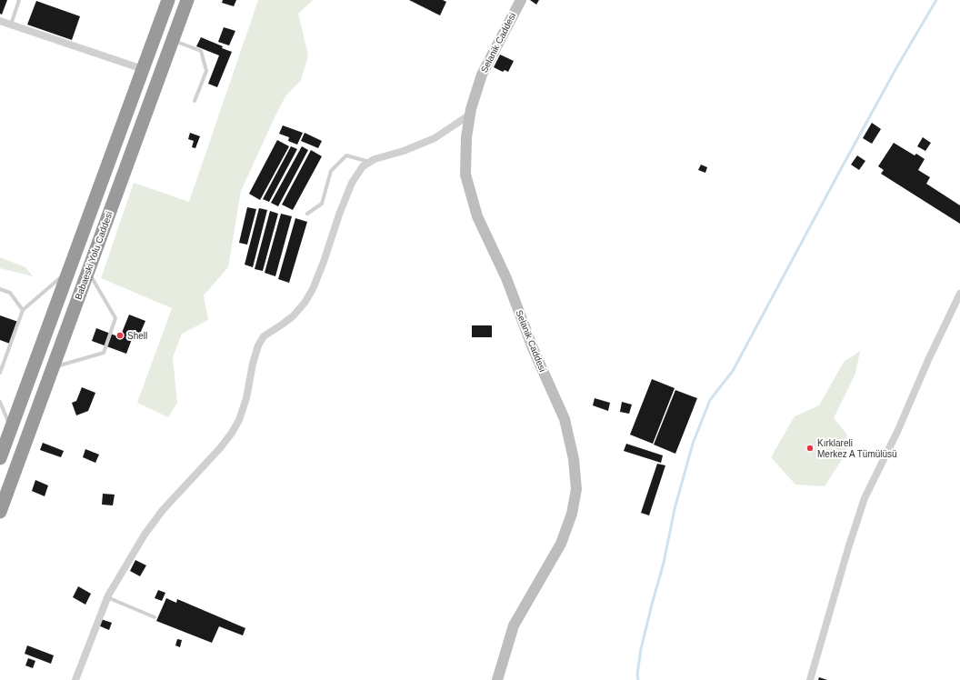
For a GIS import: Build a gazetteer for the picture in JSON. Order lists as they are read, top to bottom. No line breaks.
{"streets":{"highway":["Babaeski Yolu Caddesi"],"street":["Selanik Caddesi"]},"places":["Shell","Kırklareli Merkez A Tümülüsü"]}
